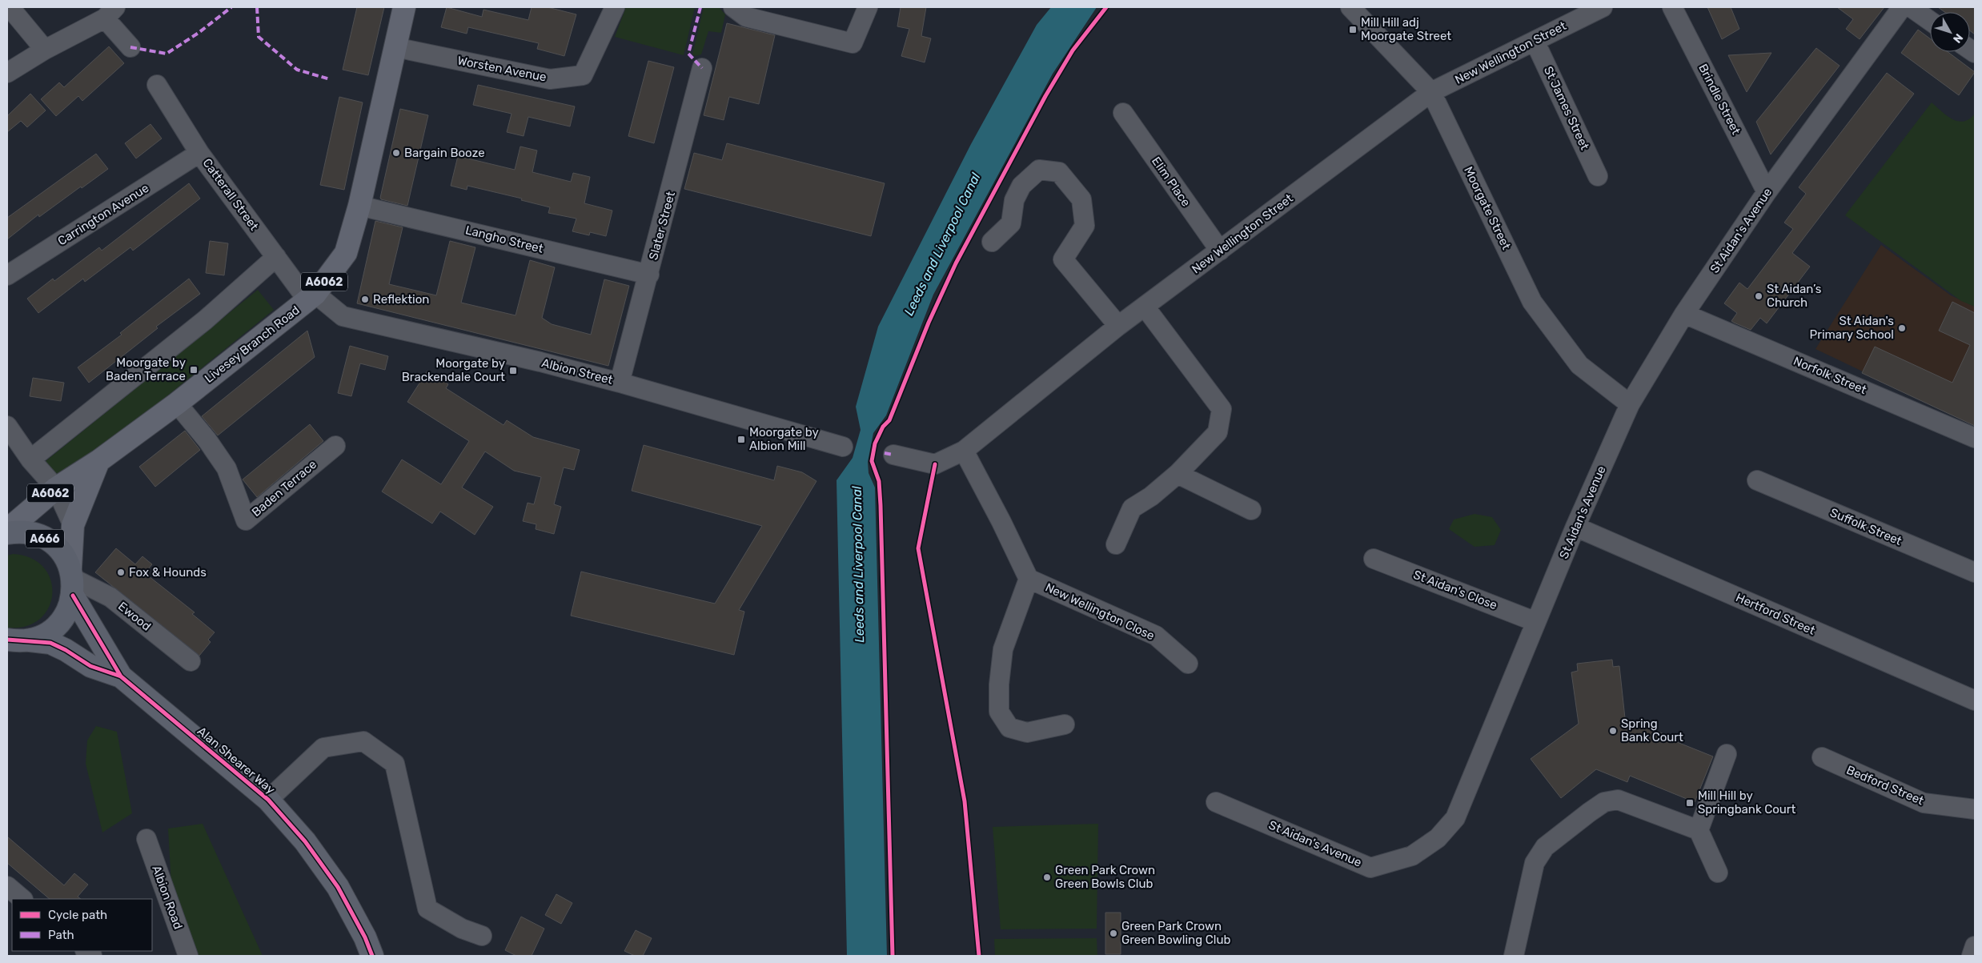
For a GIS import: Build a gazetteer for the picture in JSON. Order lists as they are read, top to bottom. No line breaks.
{"streets":{"highway":["A666","Alan Shearer Way"],"main road":["A6062","Livesey Branch Road"],"street":["New Wellington Street","Worsten Avenue","Brindle Street","St James Street","Elim Place","Catterall Street","Moorgate Street","Carrington Avenue","Slater Street","St Aidan's Avenue","Langho Street","Albion Street","Norfolk Street","Baden Terrace","Suffolk Street","St Aidan's Close","New Wellington Close","Hertford Street","Ewood","Bedford Street","Albion Road"]},"crossings":[["New Wellington Street","St James Street"],["New Wellington Street","Elim Place"],["New Wellington Street","Moorgate Street"],["Worsten Avenue","Livesey Branch Road"],["Brindle Street","St Aidan's Avenue"],["Catterall Street","Carrington Avenue"],["Catterall Street","Livesey Branch Road"],["Catterall Street","Albion Street"],["Moorgate Street","St Aidan's Avenue"],["Slater Street","Langho Street"],["Slater Street","Albion Street"],["St Aidan's Avenue","Norfolk Street"],["St Aidan's Avenue","St Aidan's Close"],["St Aidan's Avenue","Hertford Street"],["Langho Street","Livesey Branch Road"],["A6062","Livesey Branch Road"],["A6062","A666"],["A6062","Ewood"],["A6062","Alan Shearer Way"],["Livesey Branch Road","Albion Street"],["Livesey Branch Road","Baden Terrace"],["A666","Ewood"],["A666","Alan Shearer Way"],["Ewood","Alan Shearer Way"]],"water":["Leeds and Liverpool Canal"],"places":{"transit":["Mill Hill adj Moorgate Street","Moorgate by Baden Terrace","Moorgate by Brackendale Court","Moorgate by Albion Mill","Mill Hill by Springbank Court"],"other":["Bargain Booze","St Aidan’s Church","Reflektion","St Aidan's Primary School","Fox & Hounds","Spring Bank Court","Green Park Crown Green Bowls Club","Green Park Crown Green Bowling Club"]},"legend":["Cycle path","Path"],"north":"bottom right"}
